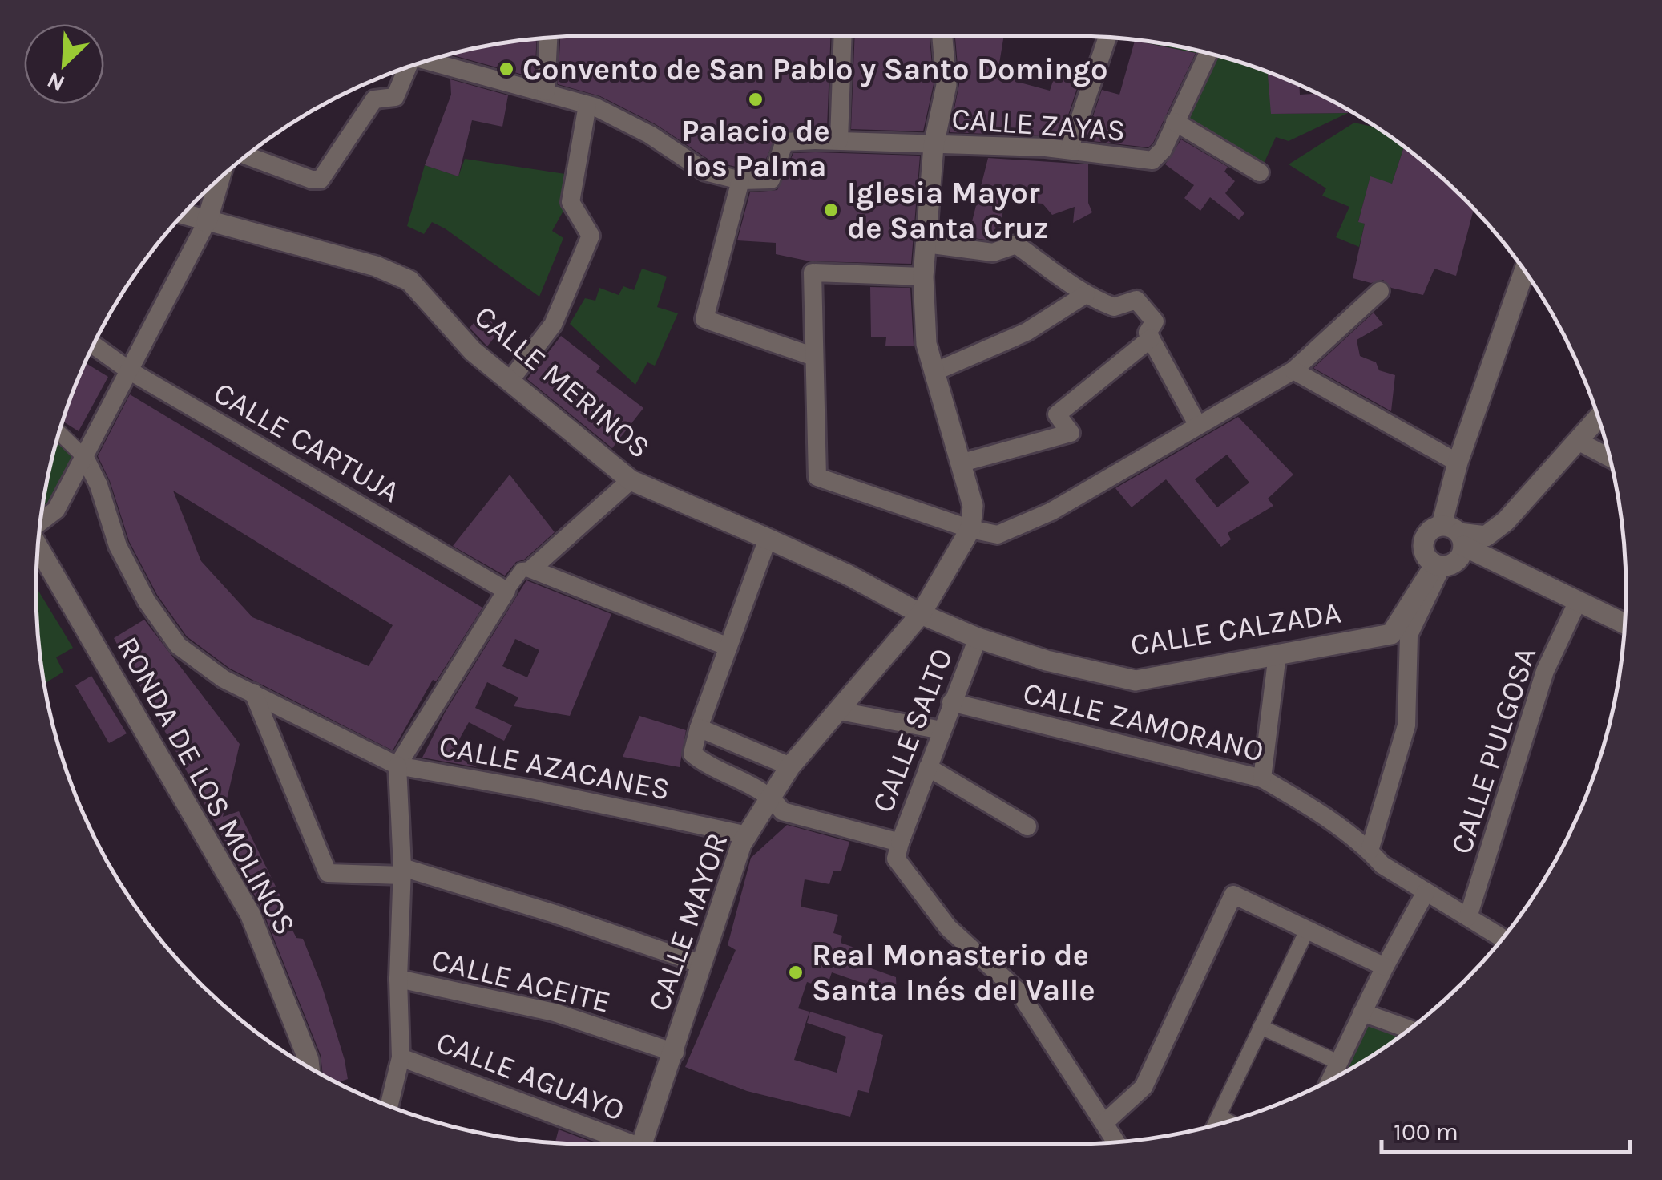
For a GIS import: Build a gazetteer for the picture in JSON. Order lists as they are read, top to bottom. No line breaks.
{"streets":{"street":["CALLE ZAYAS","CALLE MERINOS","CALLE CARTUJA","CALLE CALZADA","CALLE ZAMORANO","CALLE SALTO","CALLE PULGOSA","CALLE AZACANES","RONDA DE LOS MOLINOS","CALLE MAYOR","CALLE ACEITE","CALLE AGUAYO"]},"crossings":[["CALLE MERINOS","CALLE CALZADA"],["CALLE MERINOS","CALLE MAYOR"],["CALLE CALZADA","CALLE SALTO"],["CALLE CALZADA","CALLE MAYOR"],["CALLE ZAMORANO","CALLE SALTO"],["CALLE ZAMORANO","CALLE PULGOSA"],["CALLE AZACANES","CALLE MAYOR"],["CALLE MAYOR","CALLE ACEITE"]],"places":["Convento de San Pablo y Santo Domingo","Palacio de los Palma","Iglesia Mayor de Santa Cruz","Real Monasterio de Santa Inés del Valle"],"scale_bar":"100 m","north":"bottom left"}
